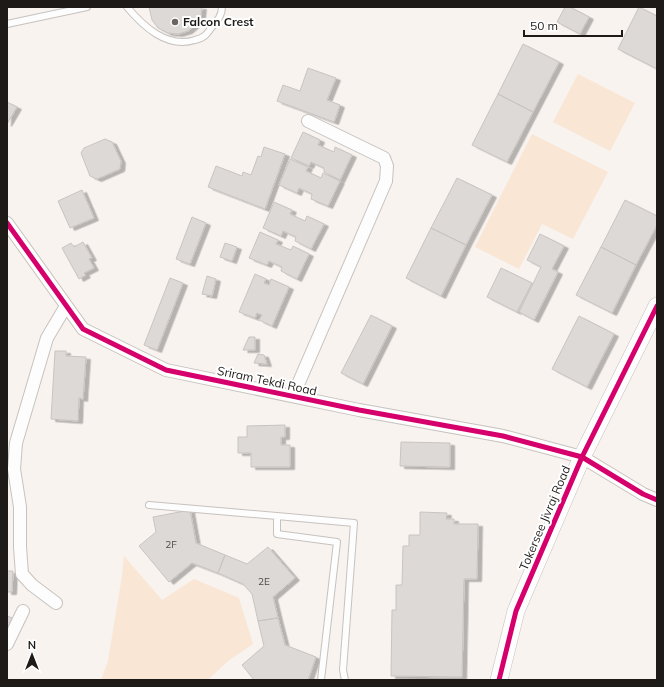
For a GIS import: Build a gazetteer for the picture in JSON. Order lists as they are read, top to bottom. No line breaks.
{"streets":{"street":["Sriram Tekdi Road","Tokersee Jivraj Road"]},"crossings":[["Sriram Tekdi Road","Tokersee Jivraj Road"]],"places":["Falcon Crest"],"house_numbers":["2F","2E"],"scale_bar":"50 m","north":"top"}
